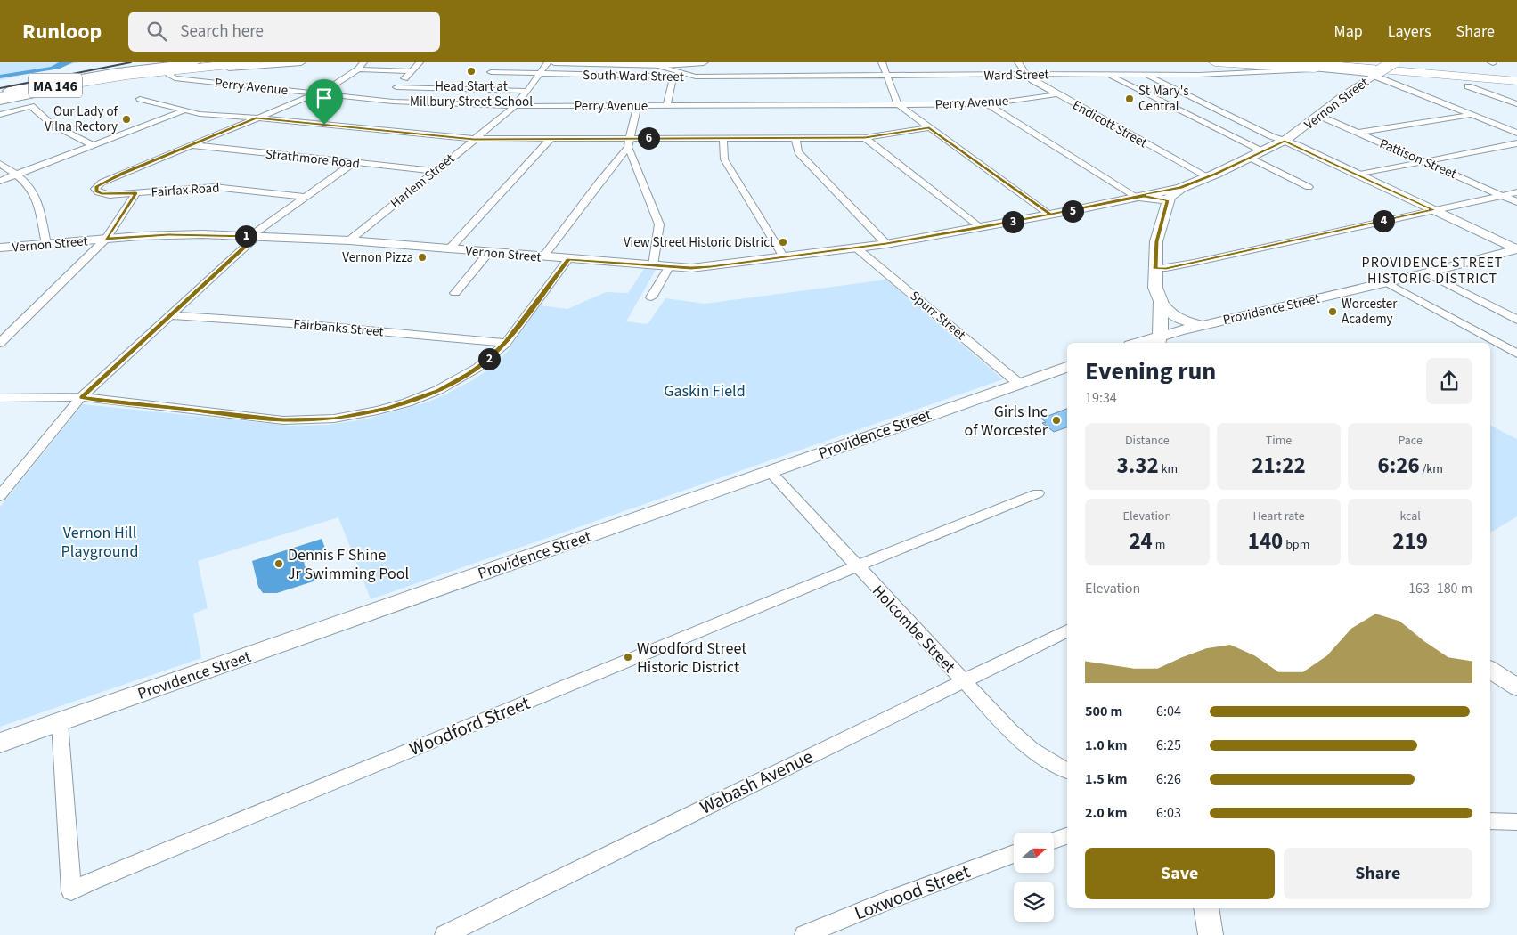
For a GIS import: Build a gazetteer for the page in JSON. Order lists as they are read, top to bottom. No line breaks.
{"streets":{"highway":["MA 146"],"main road":["Ward Street","Vernon Street","Providence Street"],"street":["South Ward Street","Perry Avenue","Endicott Street","Strathmore Road","Pattison Street","Harlem Street","Fairfax Road","Spurr Street","Fairbanks Street","Holcombe Street","Woodford Street","Wabash Avenue","Loxwood Street"]},"crossings":[["Ward Street","South Ward Street"],["Ward Street","Vernon Street"],["Ward Street","Endicott Street"],["South Ward Street","Harlem Street"],["Perry Avenue","Endicott Street"],["Perry Avenue","Harlem Street"],["Perry Avenue","Fairfax Road"],["Vernon Street","Endicott Street"],["Vernon Street","Pattison Street"],["Vernon Street","Harlem Street"],["Vernon Street","Spurr Street"],["Strathmore Road","Harlem Street"],["Strathmore Road","Fairfax Road"],["Providence Street","Spurr Street"],["Providence Street","Holcombe Street"],["Providence Street","Woodford Street"],["Holcombe Street","Woodford Street"],["Holcombe Street","Wabash Avenue"]],"districts":["PROVIDENCE STREET HISTORIC DISTRICT"],"parks":["Gaskin Field","Vernon Hill Playground"],"places":["Head Start at Millbury Street School","St Mary's Central","Our Lady of Vilna Rectory","View Street Historic District","Vernon Pizza","Worcester Academy","Girls Inc of Worcester","Dennis F Shine Jr Swimming Pool","Woodford Street Historic District"],"north":"right","page":{"header":"Runloop","search":"Search here","nav":["Map","Layers","Share"],"pins":["6","5","4","3","1","2"],"heading":["Evening run","19:34"],"stats":[["Distance","3.32 km"],["Time","21:22"],["Pace","6:26 /km"],["Elevation","24 m"],["Heart rate","140 bpm"],["kcal","219"]],"chart":["Elevation","163–180 m"],"list":[{"name":"500 m","note":"6:04"},{"name":"1.0 km","note":"6:25"},{"name":"1.5 km","note":"6:26"},{"name":"2.0 km","note":"6:03"}],"buttons":["Save","Share"]}}
